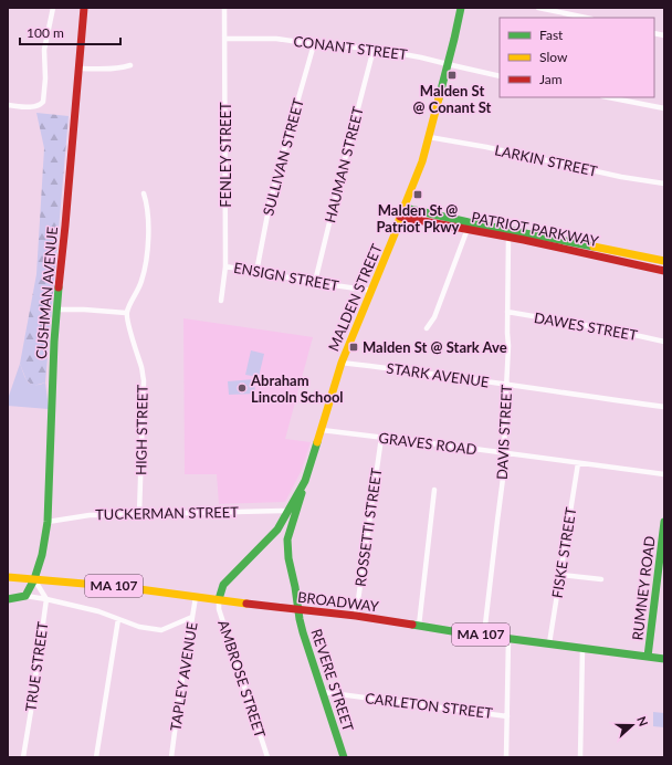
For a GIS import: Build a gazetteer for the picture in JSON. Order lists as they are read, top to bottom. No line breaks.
{"streets":{"street":["CONANT STREET","FENLEY STREET","SULLIVAN STREET","LARKIN STREET","HAUMAN STREET","PATRIOT PARKWAY","ENSIGN STREET","CUSHMAN AVENUE","MALDEN STREET","DAWES STREET","STARK AVENUE","HIGH STREET","DAVIS STREET","GRAVES ROAD","TUCKERMAN STREET","ROSSETTI STREET","FISKE STREET","MA 107","RUMNEY ROAD","BROADWAY","TRUE STREET","TAPLEY AVENUE","AMBROSE STREET","REVERE STREET","CARLETON STREET"]},"crossings":[["CONANT STREET","FENLEY STREET"],["CONANT STREET","SULLIVAN STREET"],["CONANT STREET","HAUMAN STREET"],["CONANT STREET","MALDEN STREET"],["FENLEY STREET","ENSIGN STREET"],["SULLIVAN STREET","ENSIGN STREET"],["LARKIN STREET","MALDEN STREET"],["HAUMAN STREET","ENSIGN STREET"],["PATRIOT PARKWAY","MALDEN STREET"],["PATRIOT PARKWAY","DAVIS STREET"],["ENSIGN STREET","MALDEN STREET"],["CUSHMAN AVENUE","TUCKERMAN STREET"],["CUSHMAN AVENUE","BROADWAY"],["MALDEN STREET","STARK AVENUE"],["MALDEN STREET","GRAVES ROAD"],["MALDEN STREET","TUCKERMAN STREET"],["MALDEN STREET","BROADWAY"],["MALDEN STREET","AMBROSE STREET"],["MALDEN STREET","REVERE STREET"],["DAWES STREET","DAVIS STREET"],["STARK AVENUE","DAVIS STREET"],["HIGH STREET","TUCKERMAN STREET"],["DAVIS STREET","GRAVES ROAD"],["DAVIS STREET","BROADWAY"],["GRAVES ROAD","ROSSETTI STREET"],["GRAVES ROAD","FISKE STREET"],["ROSSETTI STREET","BROADWAY"],["FISKE STREET","BROADWAY"],["RUMNEY ROAD","BROADWAY"],["BROADWAY","TAPLEY AVENUE"],["BROADWAY","AMBROSE STREET"],["BROADWAY","REVERE STREET"],["REVERE STREET","CARLETON STREET"]],"places":{"transit":["Malden St @ Conant St","Malden St @ Patriot Pkwy","Malden St @ Stark Ave"],"other":["Abraham Lincoln School"]},"legend":["Fast","Slow","Jam"],"scale_bar":"100 m","north":"right"}
